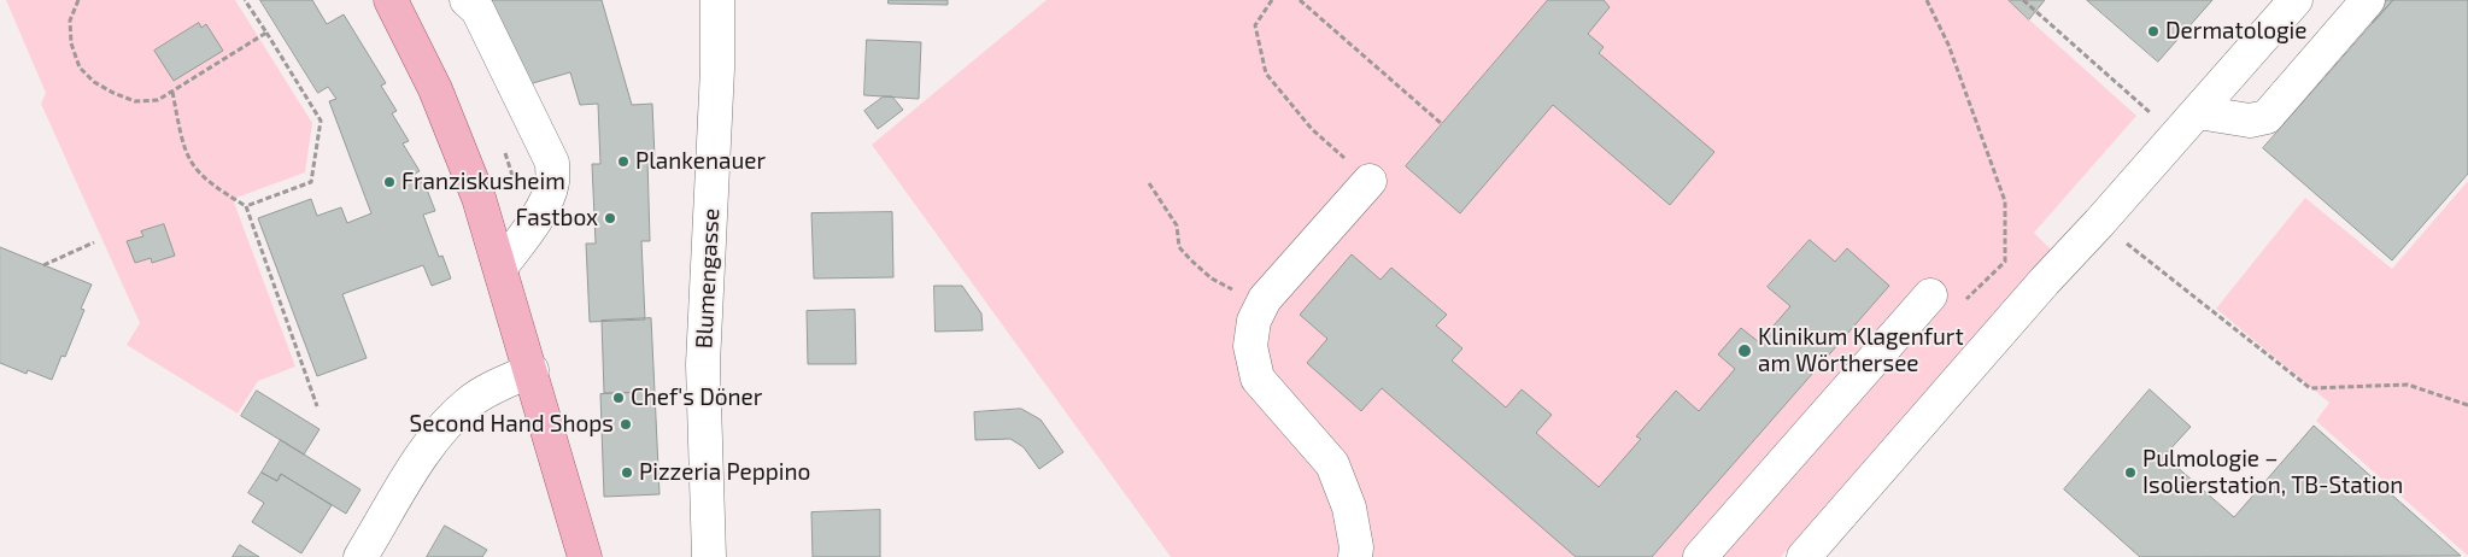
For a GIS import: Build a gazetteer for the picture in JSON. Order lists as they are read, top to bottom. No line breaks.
{"streets":{"street":["Blumengasse"]},"places":["Dermatologie","Plankenauer","Franziskusheim","Fastbox","Klinikum Klagenfurt am Wörthersee","Chef's Döner","Second Hand Shops","Pizzeria Peppino","Pulmologie – Isolierstation, TB-Station"]}
